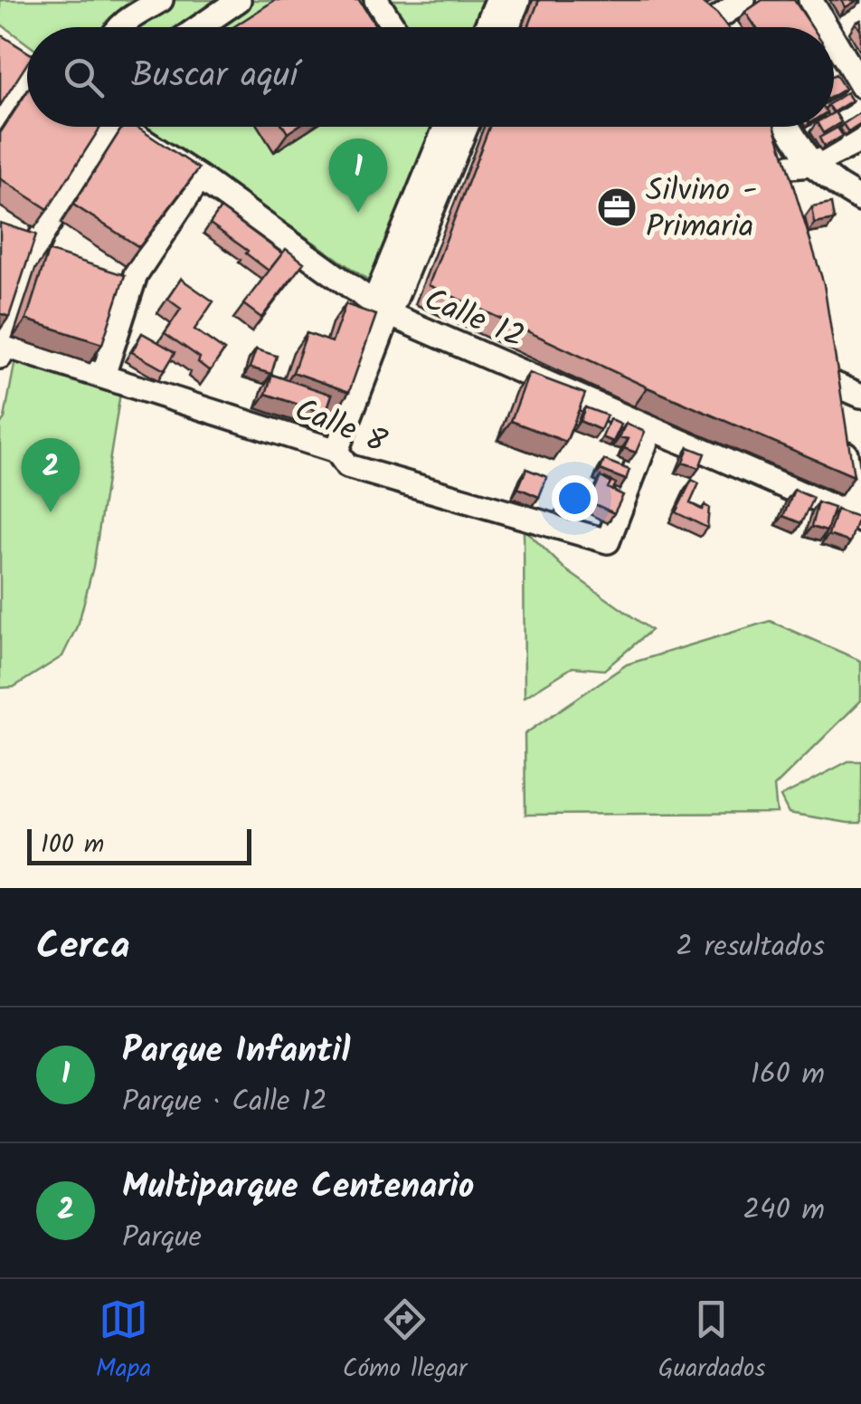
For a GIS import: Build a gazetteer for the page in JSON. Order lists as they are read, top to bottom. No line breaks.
{"streets":{"street":["Calle 12","Calle 8"]},"crossings":[["Calle 12","Calle 8"]],"places":{"office":["Silvino - Primaria"]},"scale_bar":"100 m","page":{"search":"Buscar aquí","pins":["1","2"],"scale":"100 m","heading":["Cerca","2 resultados"],"list":[{"mark":"1","name":"Parque Infantil","note":"Parque · Calle 12","value":"160 m"},{"mark":"2","name":"Multiparque Centenario","note":"Parque","value":"240 m"}],"nav":["Mapa","Cómo llegar","Guardados"]}}
